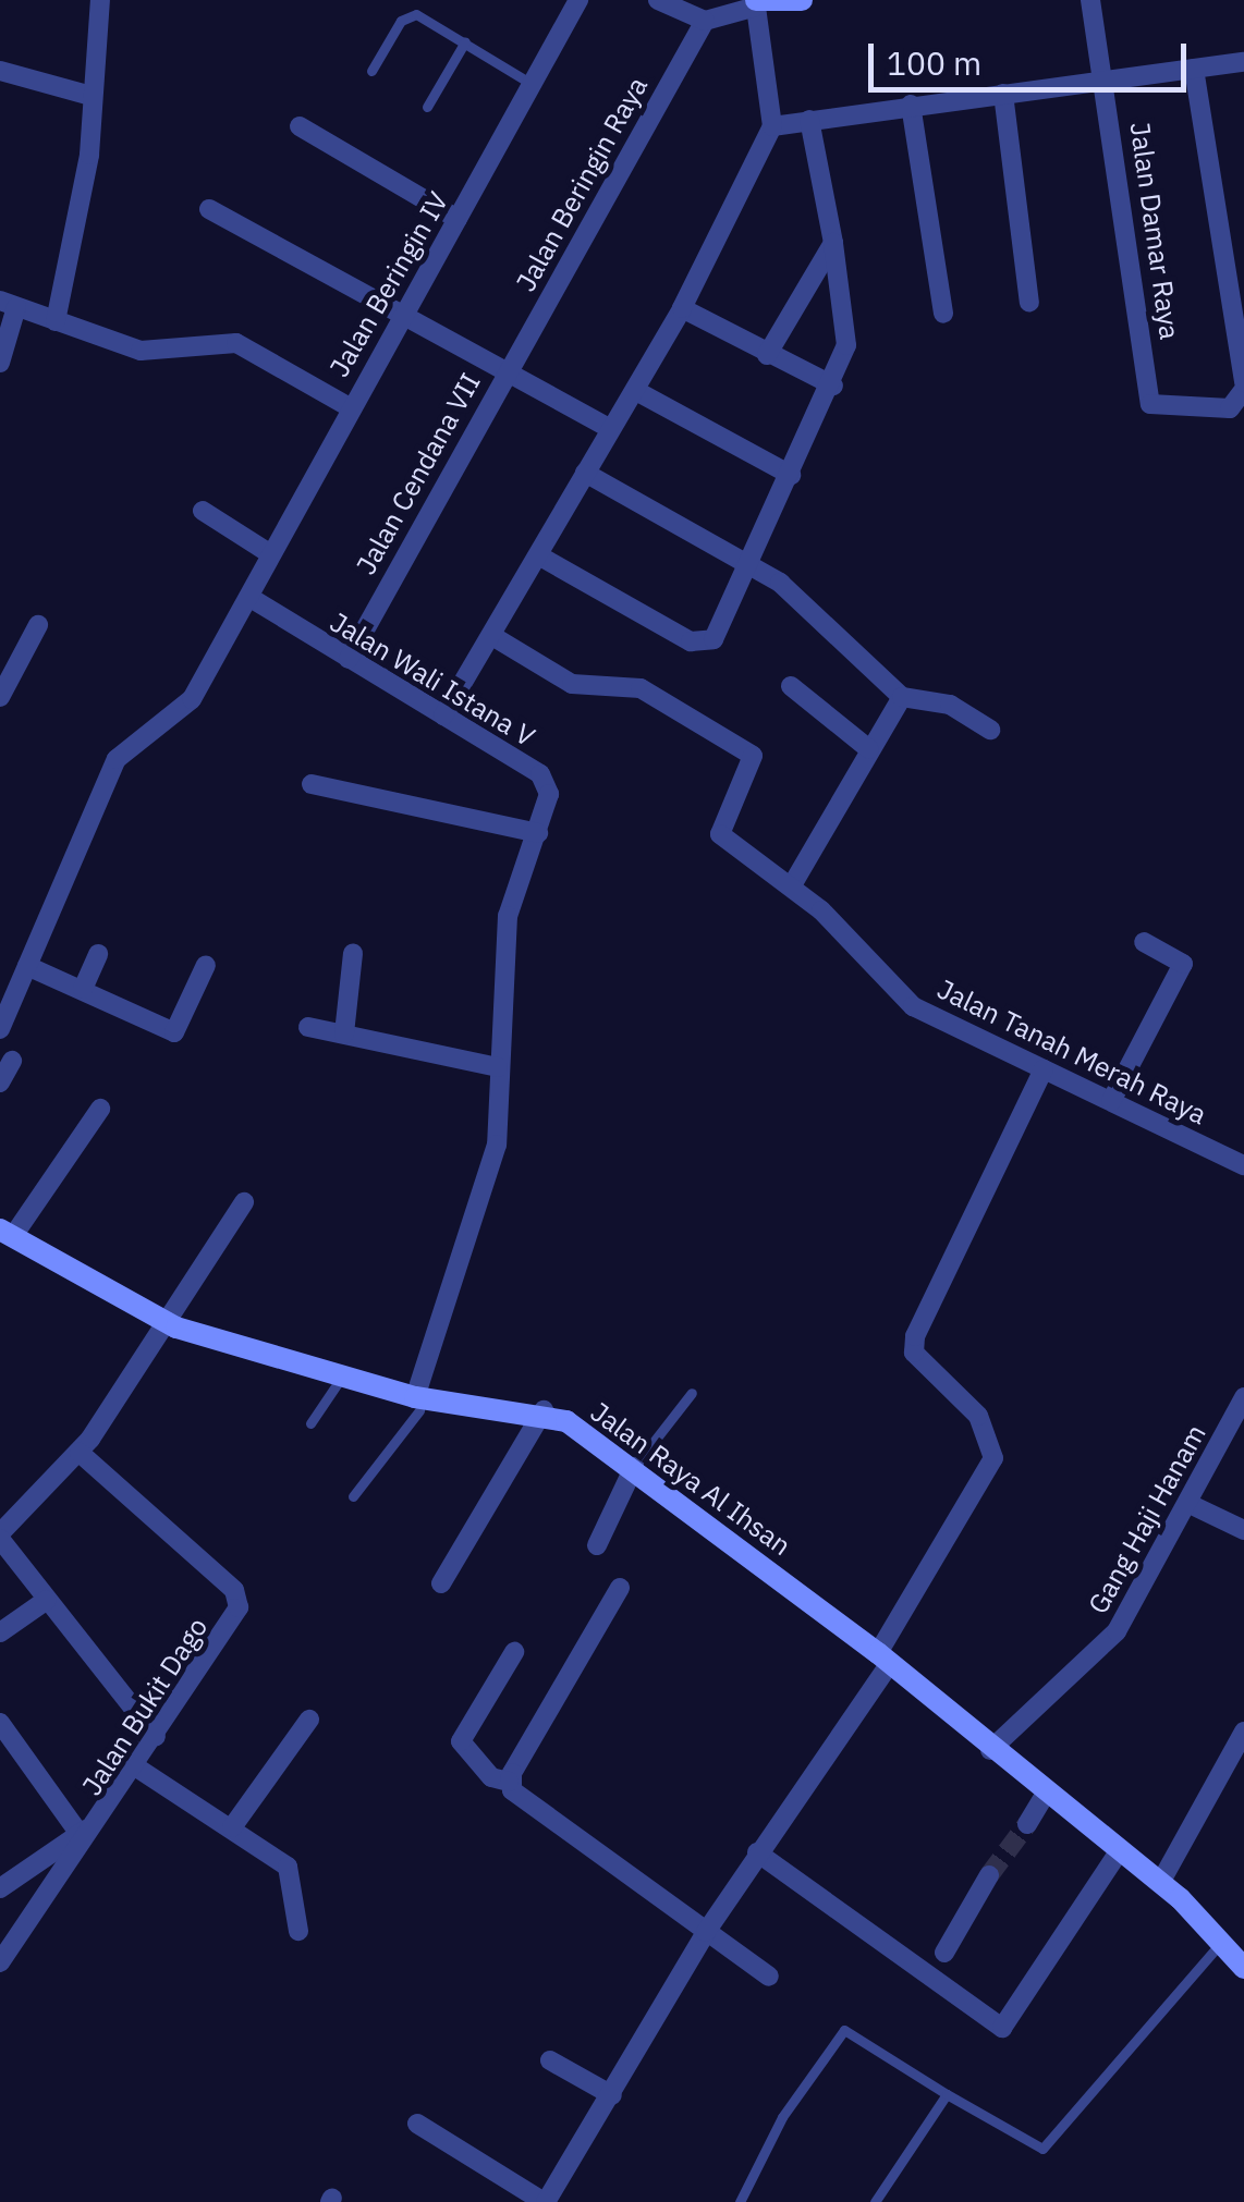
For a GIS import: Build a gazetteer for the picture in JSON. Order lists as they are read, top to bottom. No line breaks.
{"streets":{"street":["Jalan Beringin Raya","Jalan Damar Raya","Jalan Beringin IV","Jalan Cendana VII","Jalan Wali Istana V","Jalan Tanah Merah Raya","Jalan Raya Al Ihsan","Gang Haji Hanam","Jalan Bukit Dago"]},"crossings":[["Jalan Beringin Raya","Jalan Cendana VII"],["Jalan Beringin IV","Jalan Wali Istana V"],["Jalan Cendana VII","Jalan Wali Istana V"],["Jalan Wali Istana V","Jalan Raya Al Ihsan"],["Jalan Raya Al Ihsan","Gang Haji Hanam"]],"scale_bar":"100 m"}
